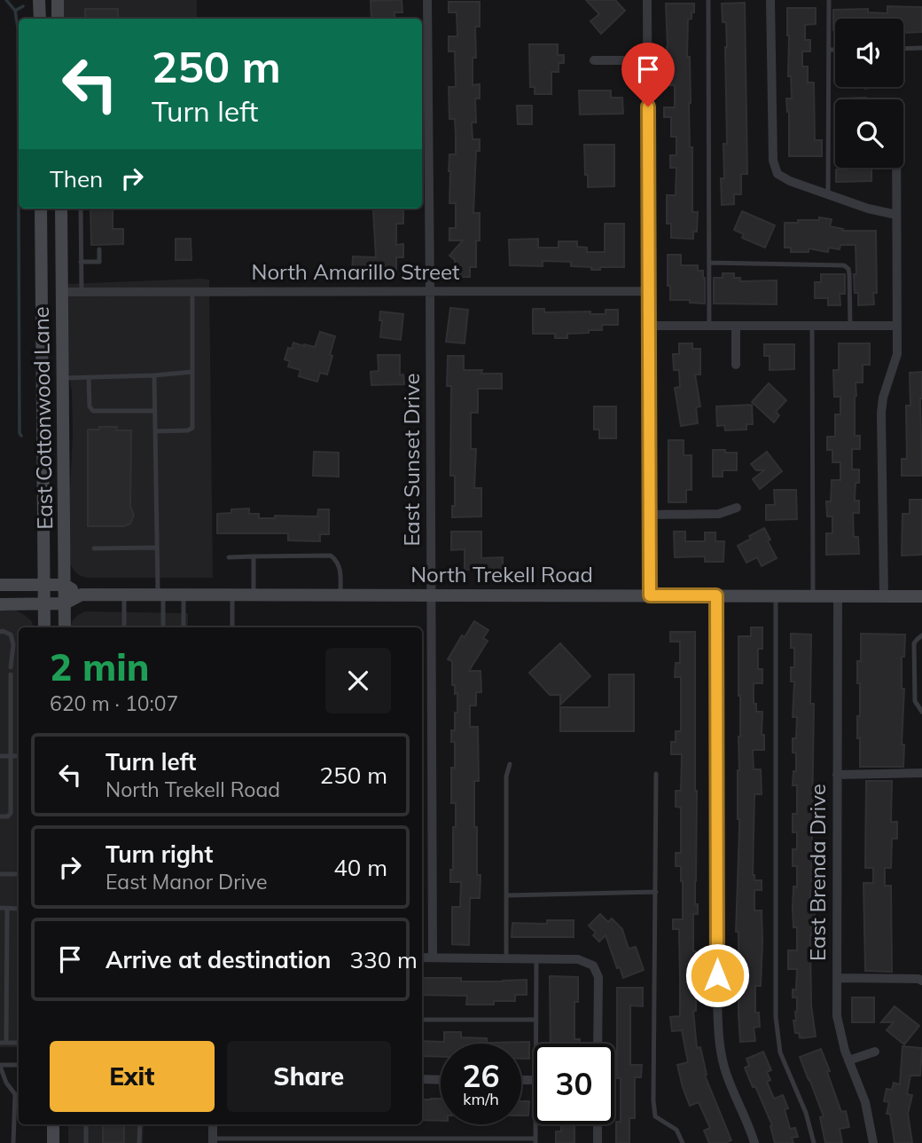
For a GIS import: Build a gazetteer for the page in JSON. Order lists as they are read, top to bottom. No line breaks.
{"streets":{"main road":["East Cottonwood Lane","North Trekell Road"],"street":["North Amarillo Street","East Sunset Drive","East Brenda Drive"]},"crossings":[["North Amarillo Street","East Cottonwood Lane"],["North Amarillo Street","East Sunset Drive"],["East Cottonwood Lane","North Trekell Road"],["East Sunset Drive","North Trekell Road"],["North Trekell Road","East Brenda Drive"]],"page":{"turn":["250 m","Turn left"],"then":"Then","heading":["2 min","620 m · 10:07"],"list":[{"name":"Turn left","note":"North Trekell Road","value":"250 m"},{"name":"Turn right","note":"East Manor Drive","value":"40 m"},{"name":"Arrive at destination","value":"330 m"}],"buttons":["Exit","Share"],"speed":"26 km/h","limit":"30"}}
